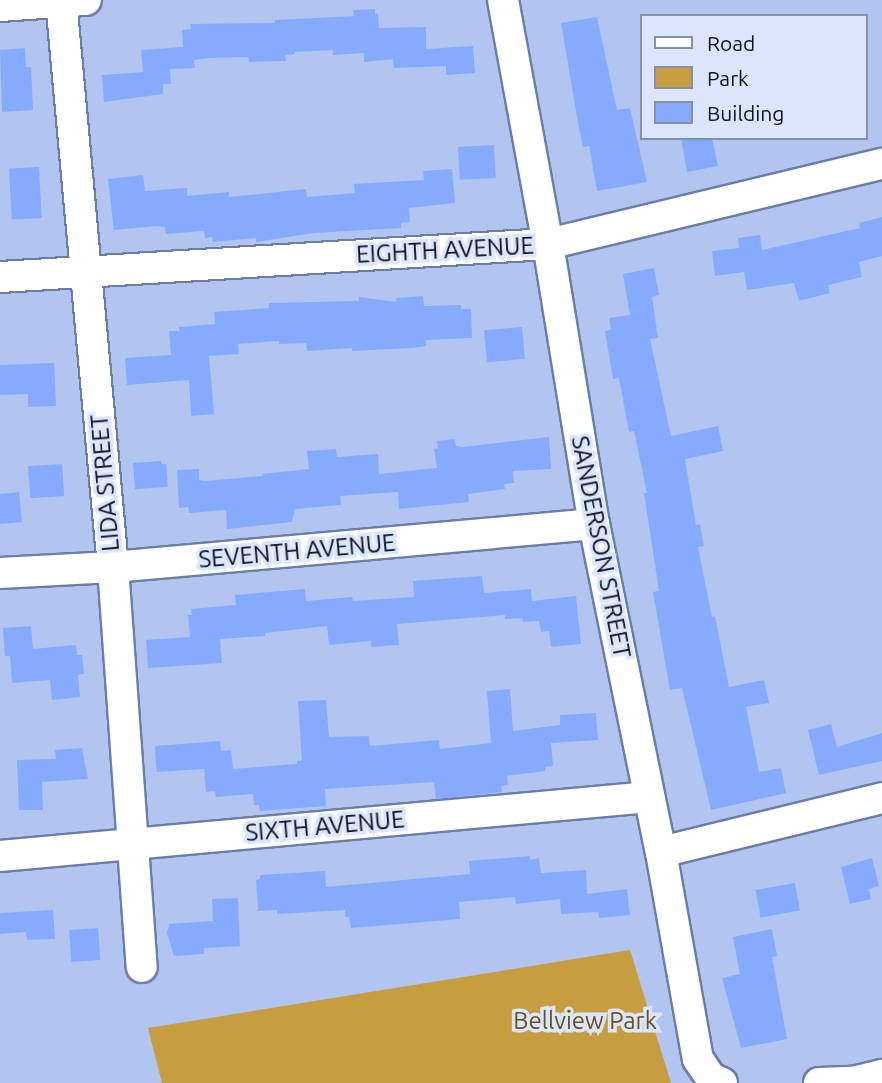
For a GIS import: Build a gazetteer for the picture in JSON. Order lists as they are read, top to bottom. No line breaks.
{"streets":{"street":["EIGHTH AVENUE","LIDA STREET","SANDERSON STREET","SEVENTH AVENUE","SIXTH AVENUE"]},"crossings":[["EIGHTH AVENUE","LIDA STREET"],["EIGHTH AVENUE","SANDERSON STREET"],["LIDA STREET","SEVENTH AVENUE"],["LIDA STREET","SIXTH AVENUE"],["SANDERSON STREET","SEVENTH AVENUE"],["SANDERSON STREET","SIXTH AVENUE"]],"parks":["Bellview Park"],"legend":["Road","Park","Building"]}
